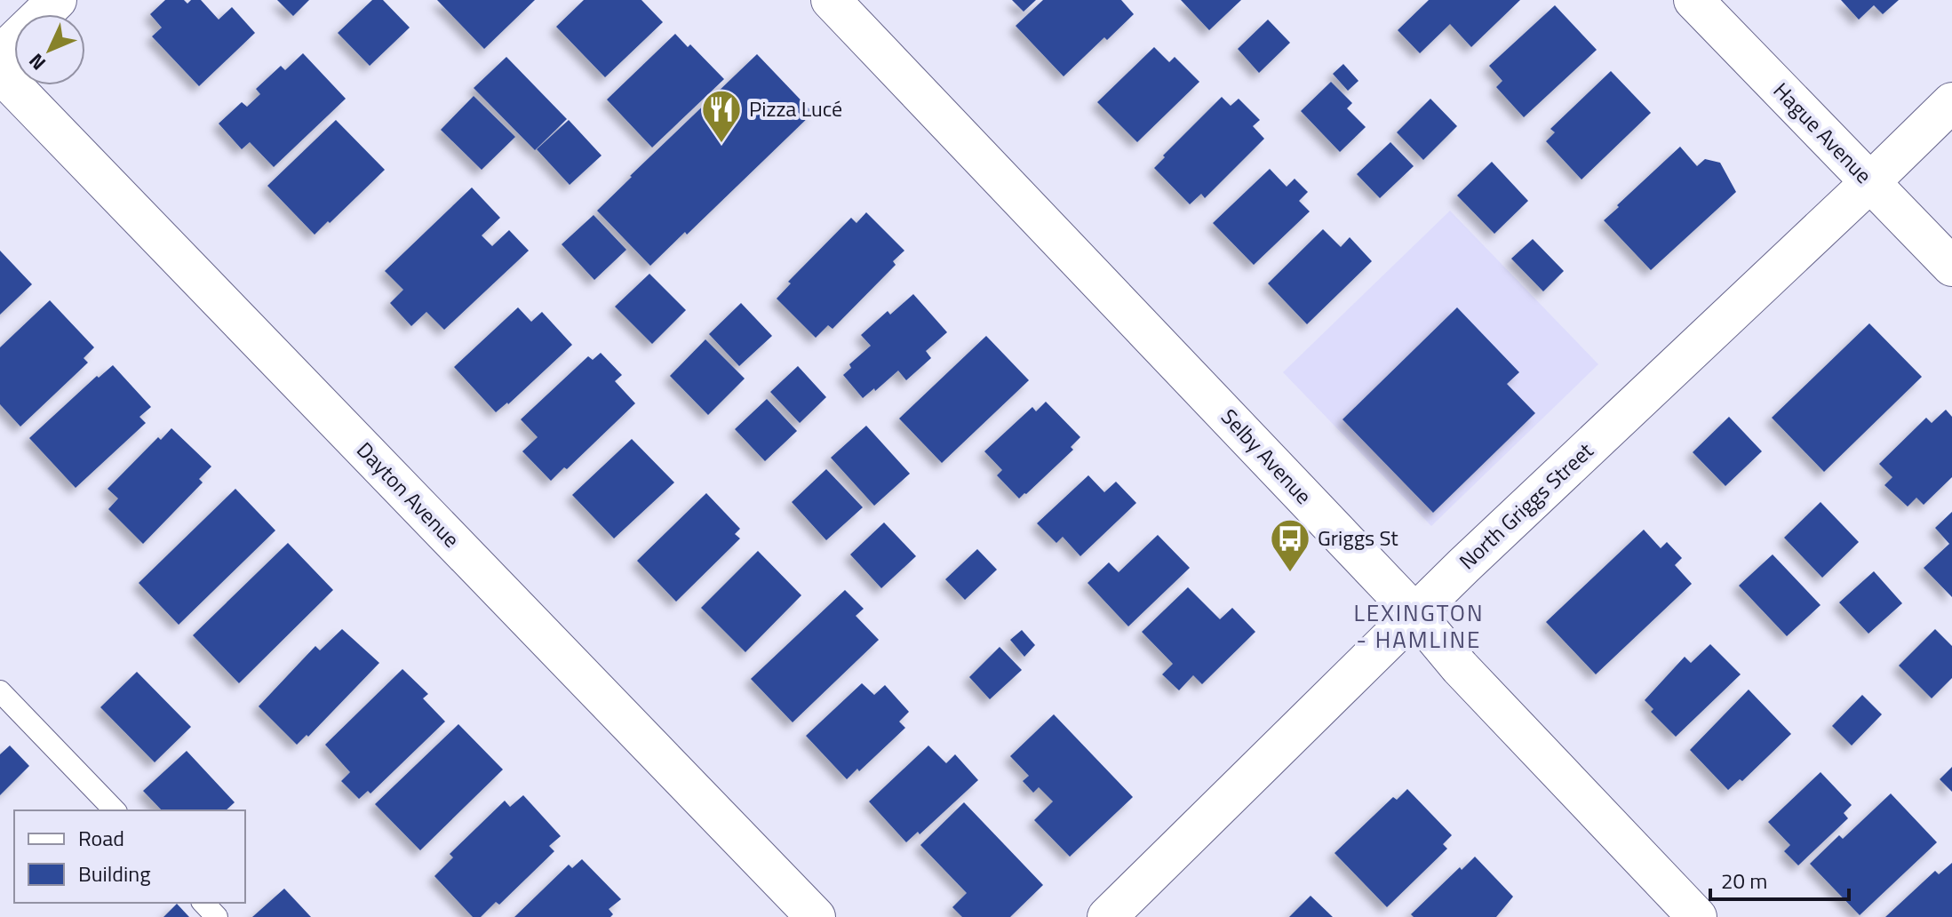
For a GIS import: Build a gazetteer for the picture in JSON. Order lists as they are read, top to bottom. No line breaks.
{"streets":{"street":["Hague Avenue","Selby Avenue","Dayton Avenue","North Griggs Street"]},"crossings":[["Hague Avenue","North Griggs Street"],["Selby Avenue","North Griggs Street"]],"districts":["LEXINGTON - HAMLINE"],"places":{"restaurant":["Pizza Lucé"],"bus stop":["Griggs St"]},"legend":["Road","Building"],"scale_bar":"20 m","north":"bottom left"}
